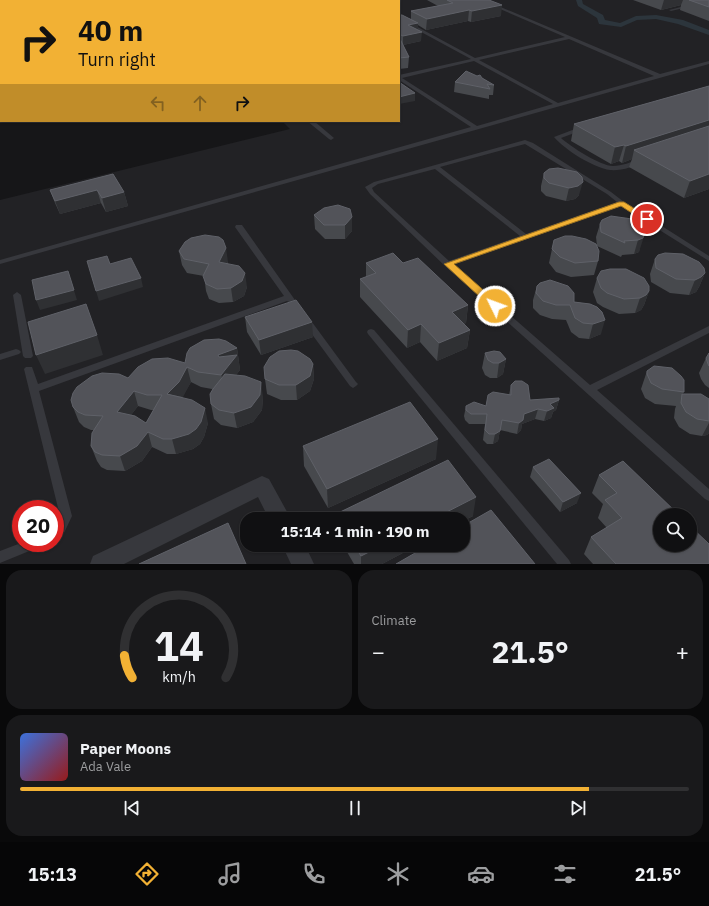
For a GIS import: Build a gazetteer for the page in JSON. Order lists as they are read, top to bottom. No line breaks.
{"page":{"turn":["40 m","Turn right"],"limit":"20","trip":"15:14 · 1 min · 190 m","tile":"Climate","heat":["−","21.5°","+"],"song":["Paper Moons","Ada Vale"],"tabs":["15:13","21.5°"],"gauge":["14","km/h"]}}
